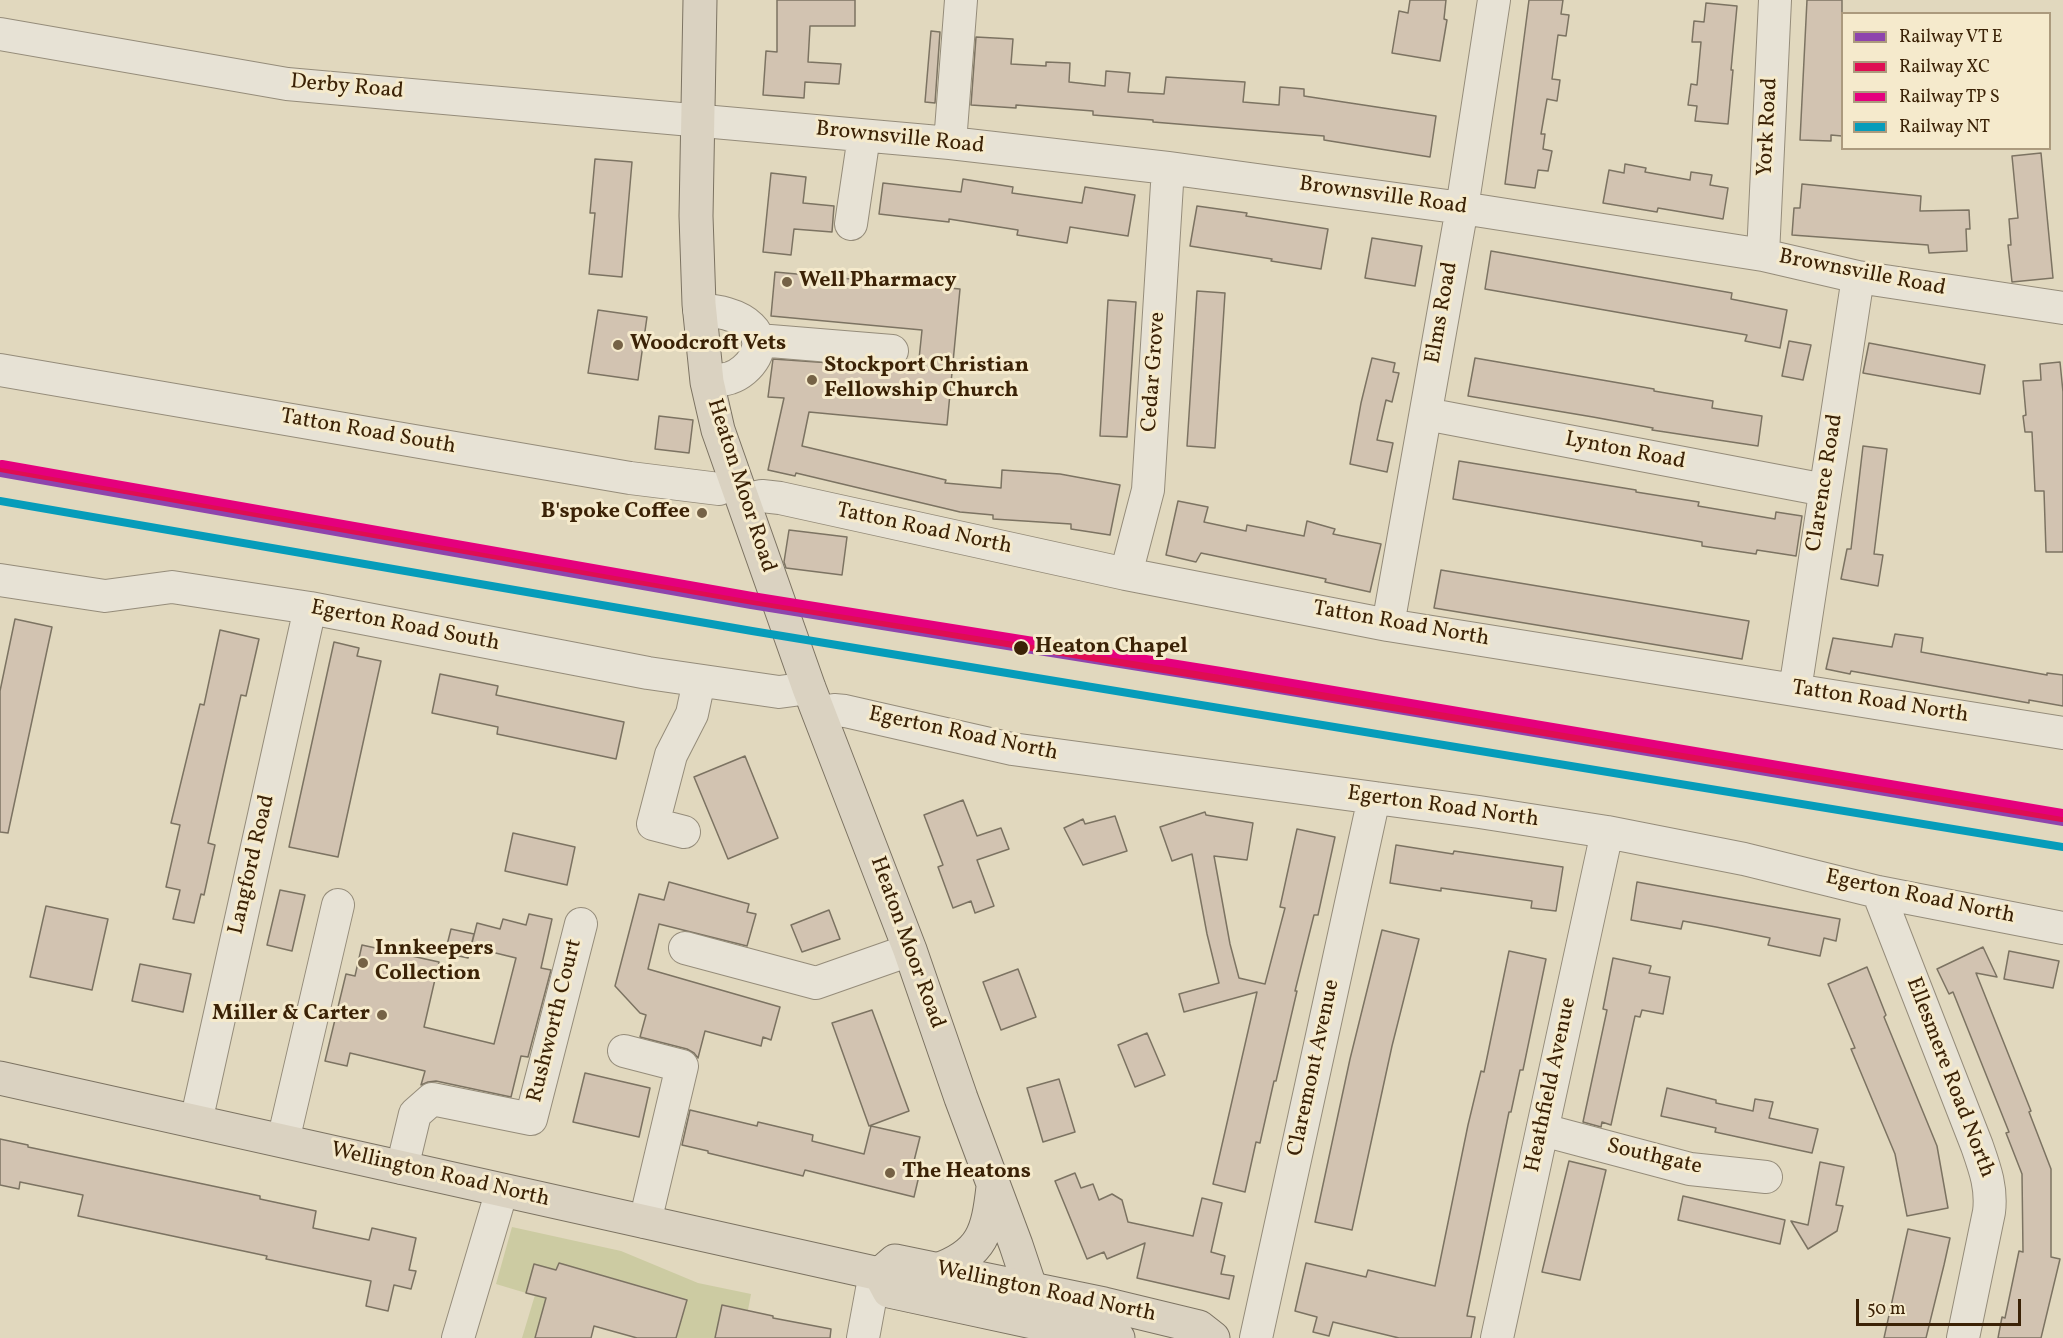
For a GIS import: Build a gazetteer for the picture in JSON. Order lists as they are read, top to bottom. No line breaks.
{"streets":{"main road":["Heaton Moor Road","Wellington Road North"],"street":["Derby Road","York Road","Brownsville Road","Elms Road","Cedar Grove","Tatton Road South","Lynton Road","Clarence Road","Tatton Road North","Egerton Road South","Egerton Road North","Langford Road","Rushworth Court","Claremont Avenue","Ellesmere Road North","Heathfield Avenue","Southgate"]},"crossings":[["Derby Road","Brownsville Road"],["Derby Road","Heaton Moor Road"],["York Road","Brownsville Road"],["Brownsville Road","Elms Road"],["Brownsville Road","Cedar Grove"],["Brownsville Road","Clarence Road"],["Brownsville Road","Heaton Moor Road"],["Elms Road","Lynton Road"],["Elms Road","Tatton Road North"],["Cedar Grove","Tatton Road North"],["Tatton Road South","Heaton Moor Road"],["Tatton Road South","Tatton Road North"],["Lynton Road","Clarence Road"],["Clarence Road","Tatton Road North"],["Heaton Moor Road","Tatton Road North"],["Heaton Moor Road","Egerton Road South"],["Heaton Moor Road","Egerton Road North"],["Heaton Moor Road","Wellington Road North"],["Egerton Road South","Egerton Road North"],["Egerton Road South","Langford Road"],["Egerton Road North","Claremont Avenue"],["Egerton Road North","Ellesmere Road North"],["Egerton Road North","Heathfield Avenue"],["Langford Road","Wellington Road North"],["Rushworth Court","Wellington Road North"],["Heathfield Avenue","Southgate"]],"places":["Well Pharmacy","Woodcroft Vets","Stockport Christian Fellowship Church","B'spoke Coffee","Heaton Chapel","Innkeepers Collection","Miller & Carter","The Heatons"],"lines":["rail line XC","rail line NT"],"legend":["Railway VT E","Railway XC","Railway TP S","Railway NT"],"scale_bar":"50 m"}
